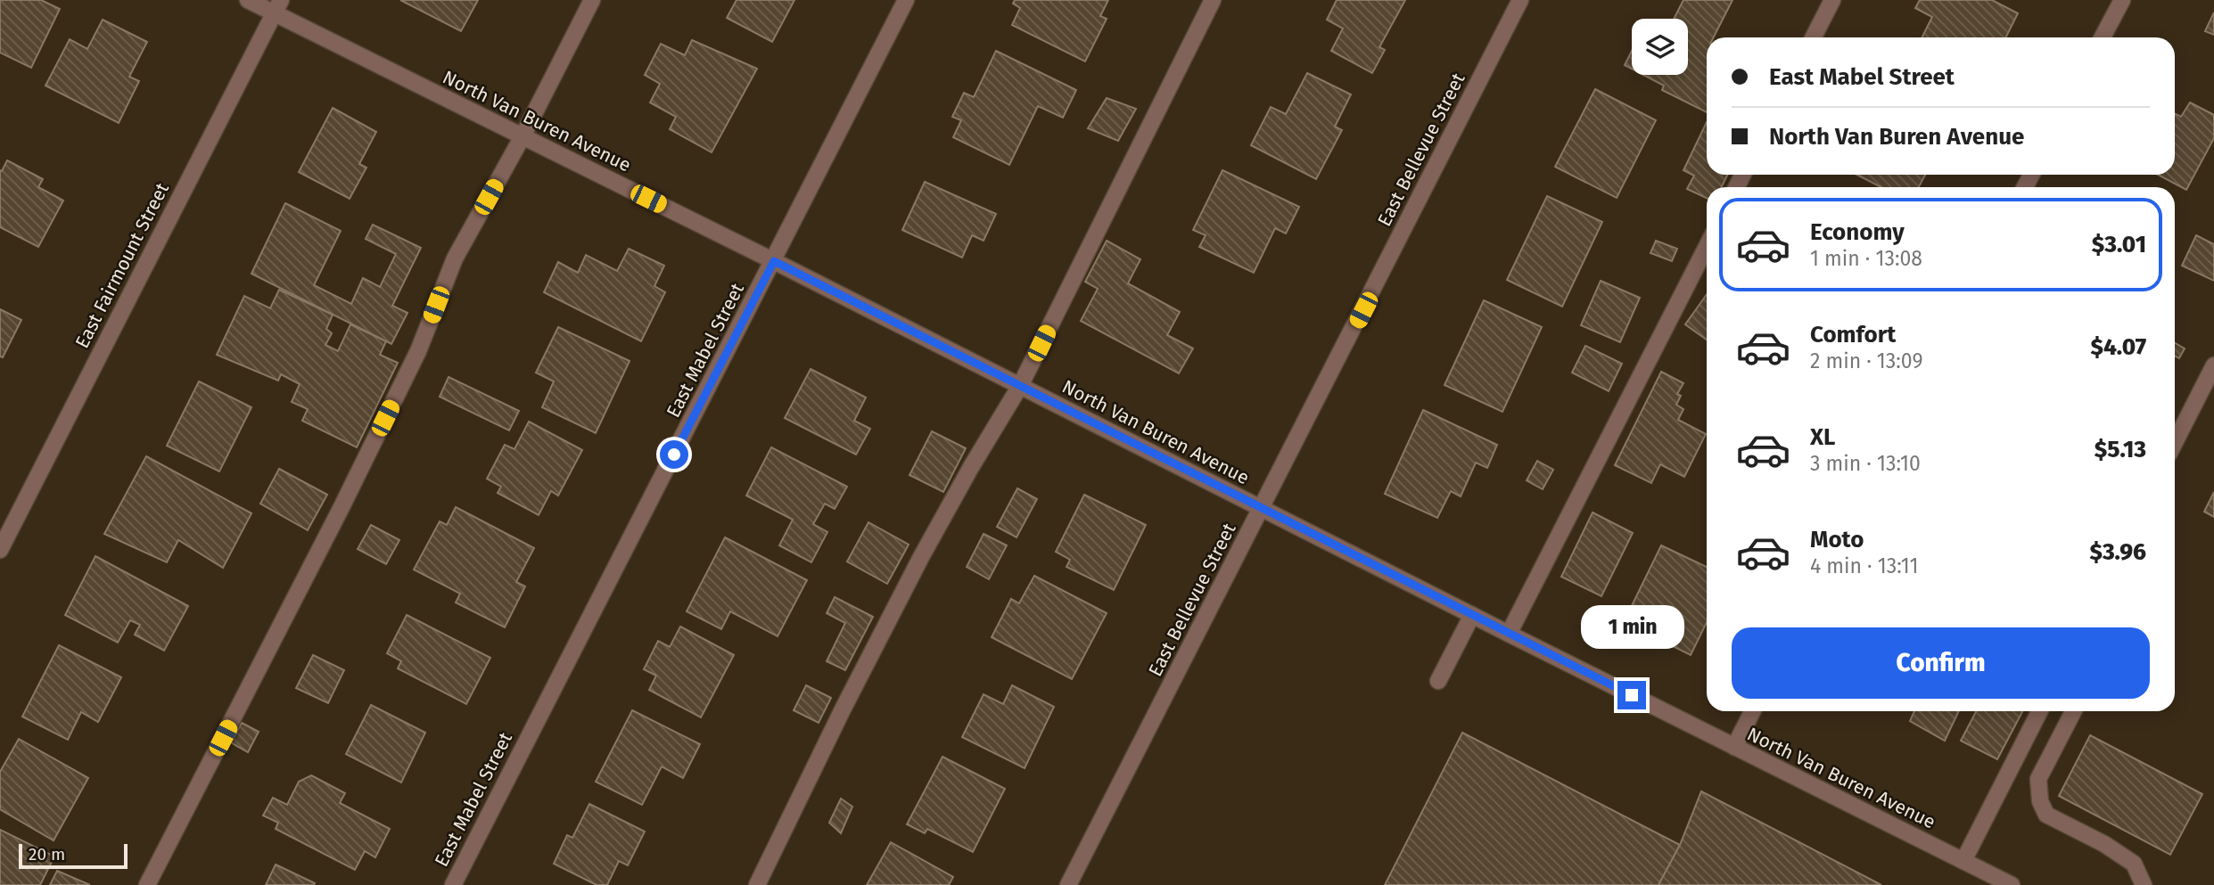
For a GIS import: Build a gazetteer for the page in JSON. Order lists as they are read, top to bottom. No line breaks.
{"streets":{"street":["North Van Buren Avenue","East Bellevue Street","East Fairmount Street","East Mabel Street"]},"crossings":[["North Van Buren Avenue","East Bellevue Street"],["North Van Buren Avenue","East Fairmount Street"],["North Van Buren Avenue","East Mabel Street"]],"scale_bar":"20 m","page":{"banner":["East Mabel Street","North Van Buren Avenue"],"list":[{"name":"Economy","note":"1 min · 13:08","value":"$3.01"},{"name":"Comfort","note":"2 min · 13:09","value":"$4.07"},{"name":"XL","note":"3 min · 13:10","value":"$5.13"},{"name":"Moto","note":"4 min · 13:11","value":"$3.96"}],"bubble":"1 min","buttons":"Confirm","scale":"20 m"}}
